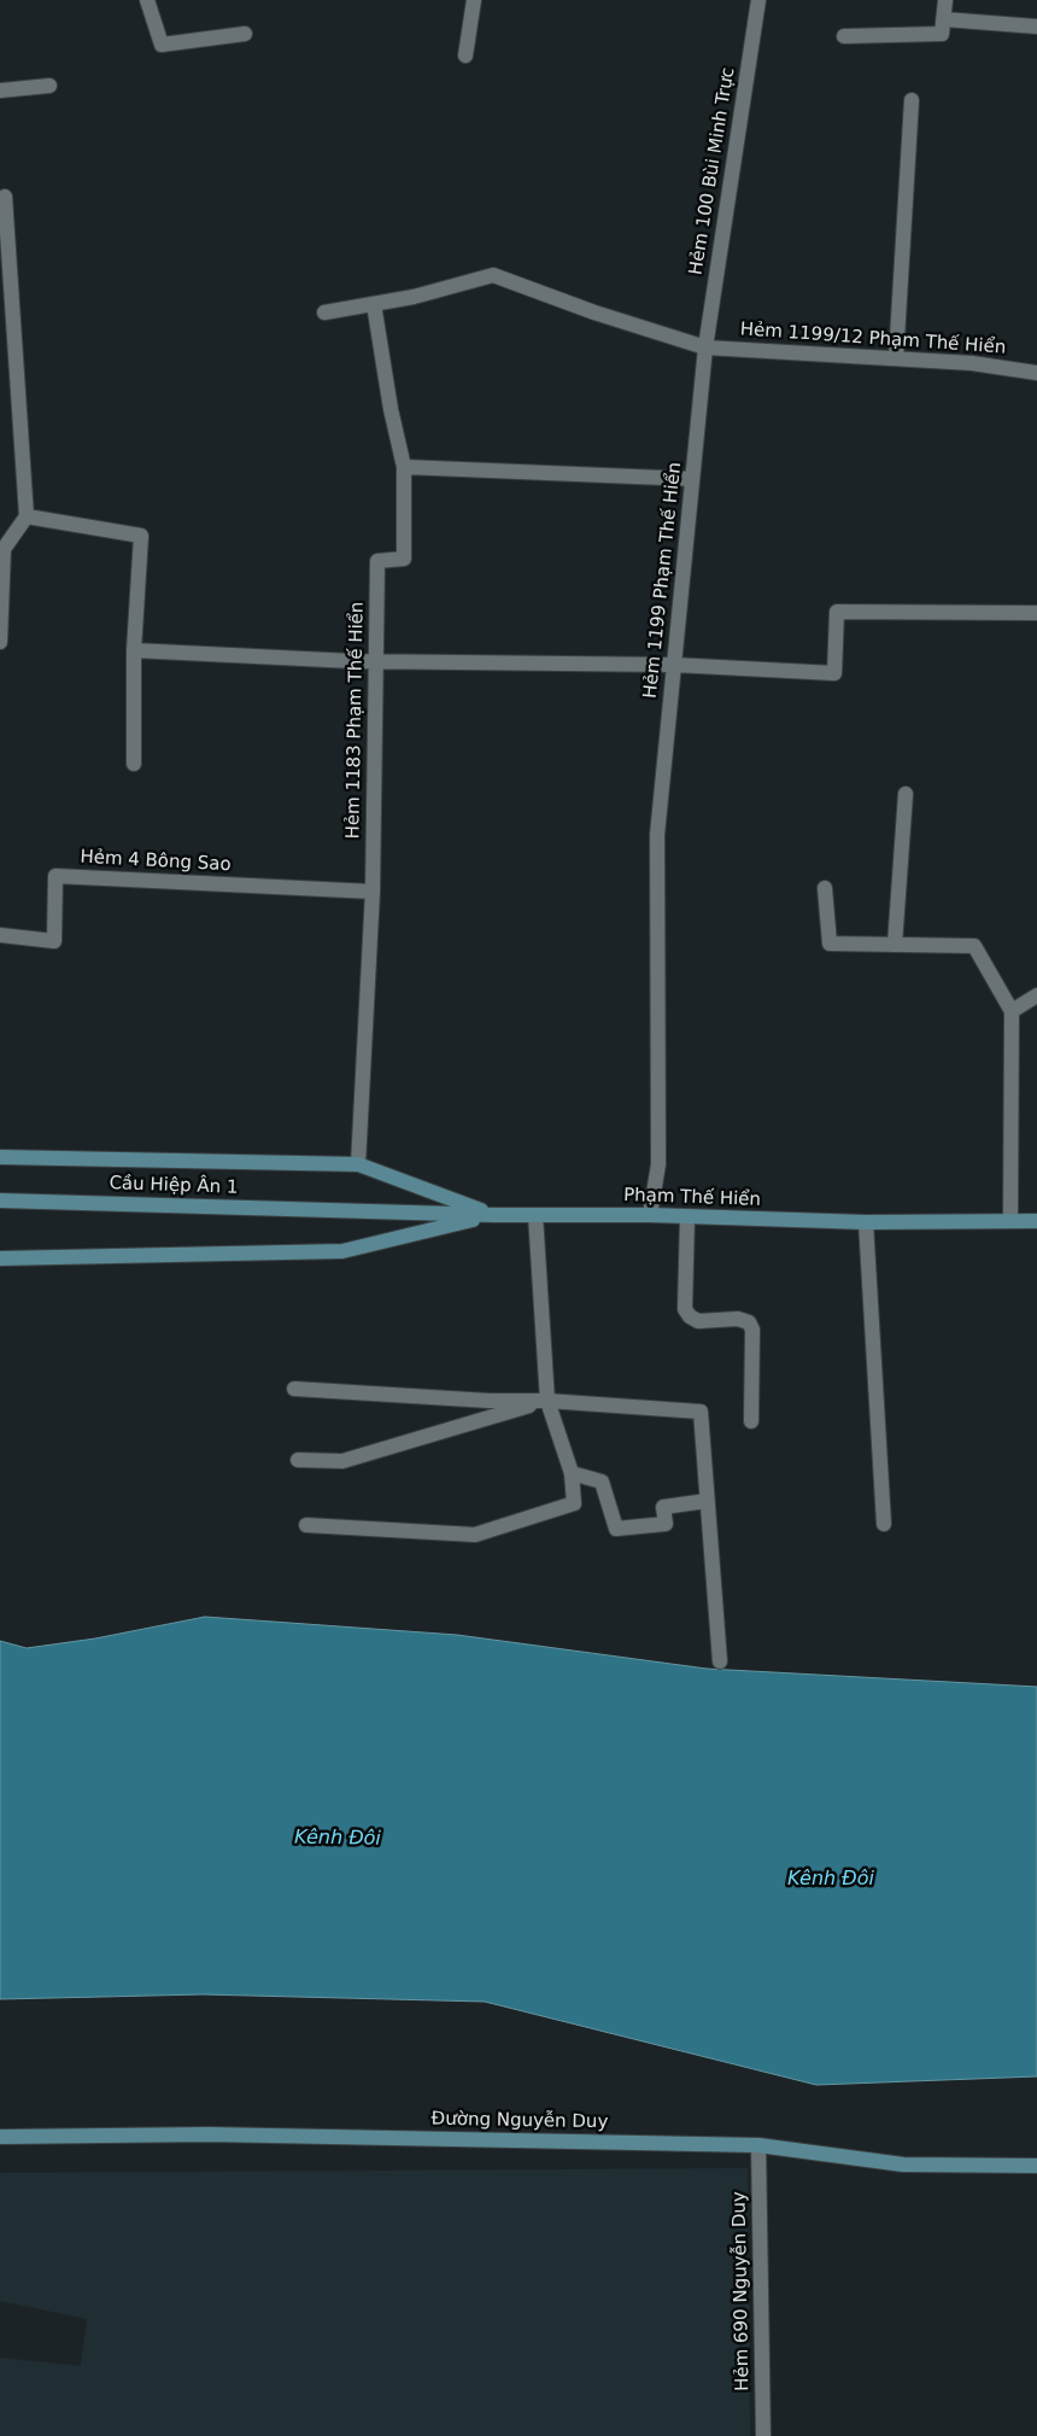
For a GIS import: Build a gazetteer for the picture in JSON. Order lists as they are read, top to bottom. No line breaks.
{"streets":{"main road":["Cầu Hiệp Ân 1","Phạm Thế Hiển","Đường Nguyễn Duy"],"street":["Hẻm 100 Bùi Minh Trực","Hẻm 1199/12 Phạm Thế Hiển","Hẻm 1199 Phạm Thế Hiển","Hẻm 1183 Phạm Thế Hiển","Hẻm 4 Bông Sao","Hẻm 690 Nguyễn Duy"]},"crossings":[["Hẻm 100 Bùi Minh Trực","Hẻm 1199/12 Phạm Thế Hiển"],["Hẻm 100 Bùi Minh Trực","Hẻm 1199 Phạm Thế Hiển"],["Hẻm 1199/12 Phạm Thế Hiển","Hẻm 1199 Phạm Thế Hiển"],["Hẻm 1199 Phạm Thế Hiển","Phạm Thế Hiển"],["Hẻm 1183 Phạm Thế Hiển","Hẻm 4 Bông Sao"],["Cầu Hiệp Ân 1","Phạm Thế Hiển"],["Đường Nguyễn Duy","Hẻm 690 Nguyễn Duy"]],"water":["Kênh Đôi"]}
